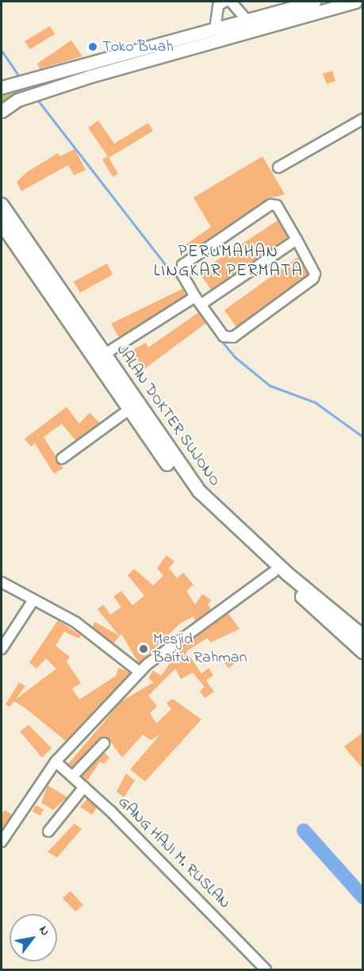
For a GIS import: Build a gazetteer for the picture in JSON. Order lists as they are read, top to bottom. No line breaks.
{"streets":{"highway":["JALAN DOKTER SUJONO"],"street":["GANG HAJI M. RUSLAN"]},"districts":["PERUMAHAN LINGKAR PERMATA"],"places":["Toko Buah","Mesjid Baitu Rahman"],"north":"top right"}
